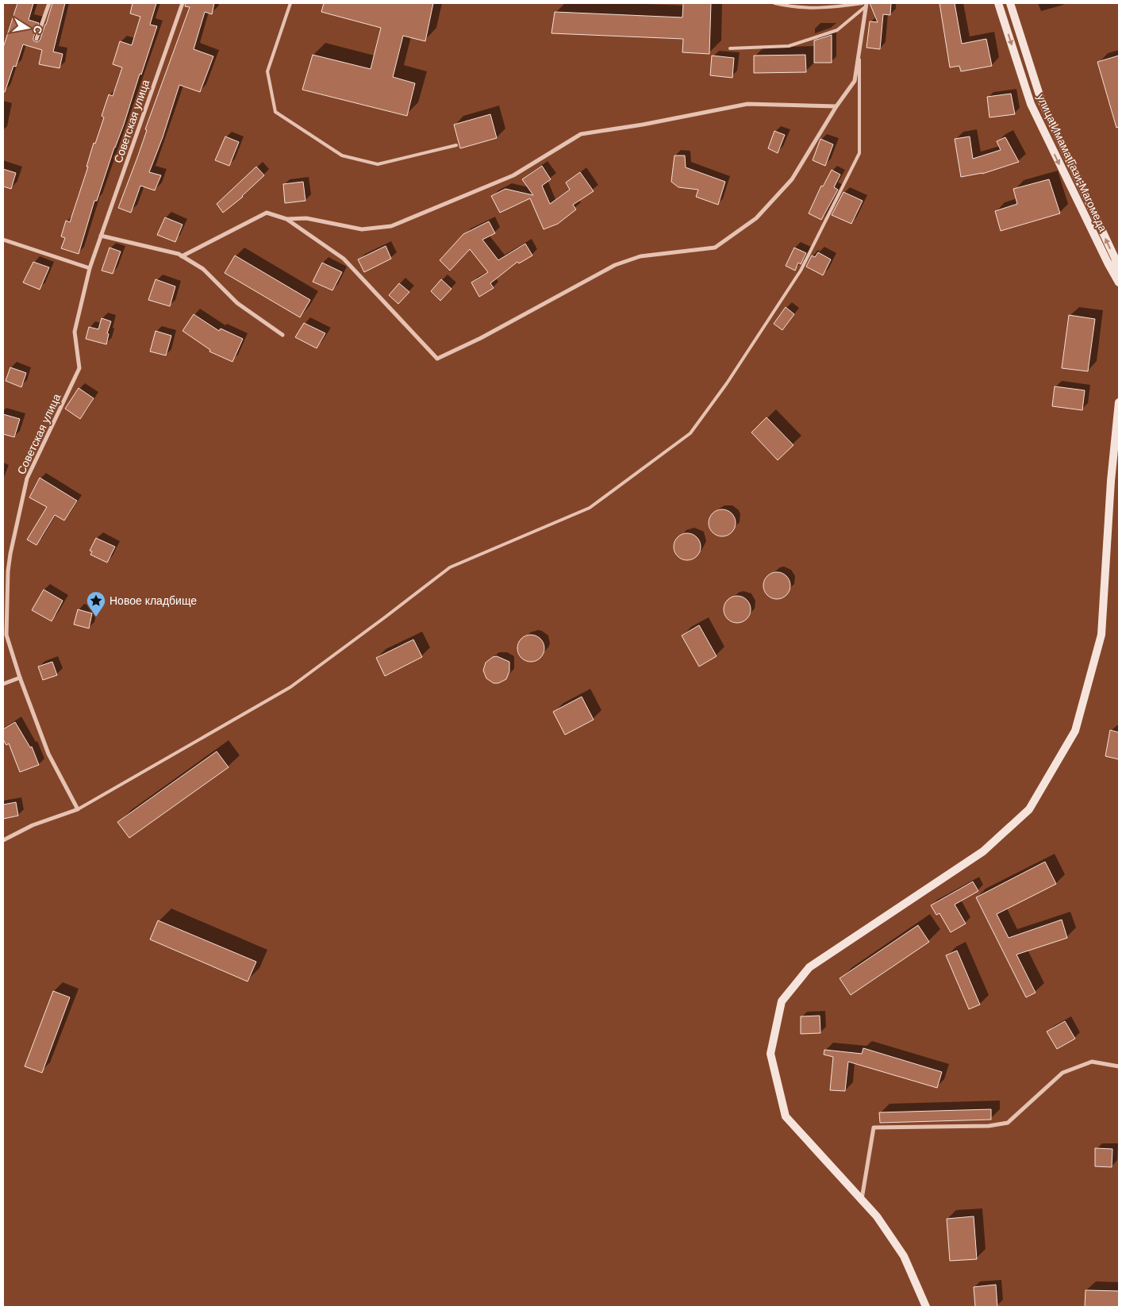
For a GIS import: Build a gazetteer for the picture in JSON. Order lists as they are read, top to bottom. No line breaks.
{"streets":{"main road":["улица Имама Гази-Магомеда"],"street":["Советская улица"]},"places":{"place":["Новое кладбище"]},"north":"right"}
